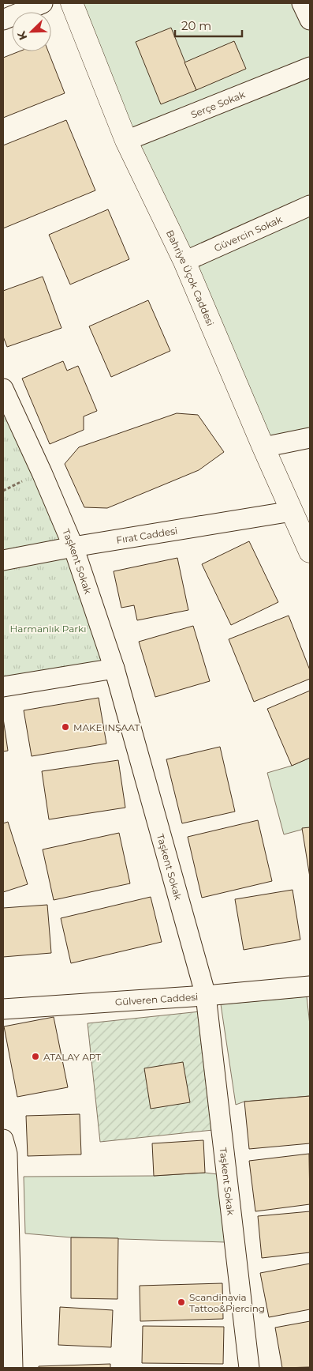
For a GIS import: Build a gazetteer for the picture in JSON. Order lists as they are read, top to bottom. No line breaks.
{"streets":{"main road":["Bahriye Üçok Caddesi"],"street":["Serçe Sokak","Güvercin Sokak","Fırat Caddesi","Taşkent Sokak","Gülveren Caddesi"]},"crossings":[["Serçe Sokak","Bahriye Üçok Caddesi"],["Güvercin Sokak","Bahriye Üçok Caddesi"],["Bahriye Üçok Caddesi","Fırat Caddesi"],["Fırat Caddesi","Taşkent Sokak"],["Taşkent Sokak","Gülveren Caddesi"]],"parks":["Harmanlık Parkı"],"places":["MAKE INŞAAT","ATALAY APT","Scandinavia Tattoo&Piercing"],"scale_bar":"20 m","north":"bottom left"}
